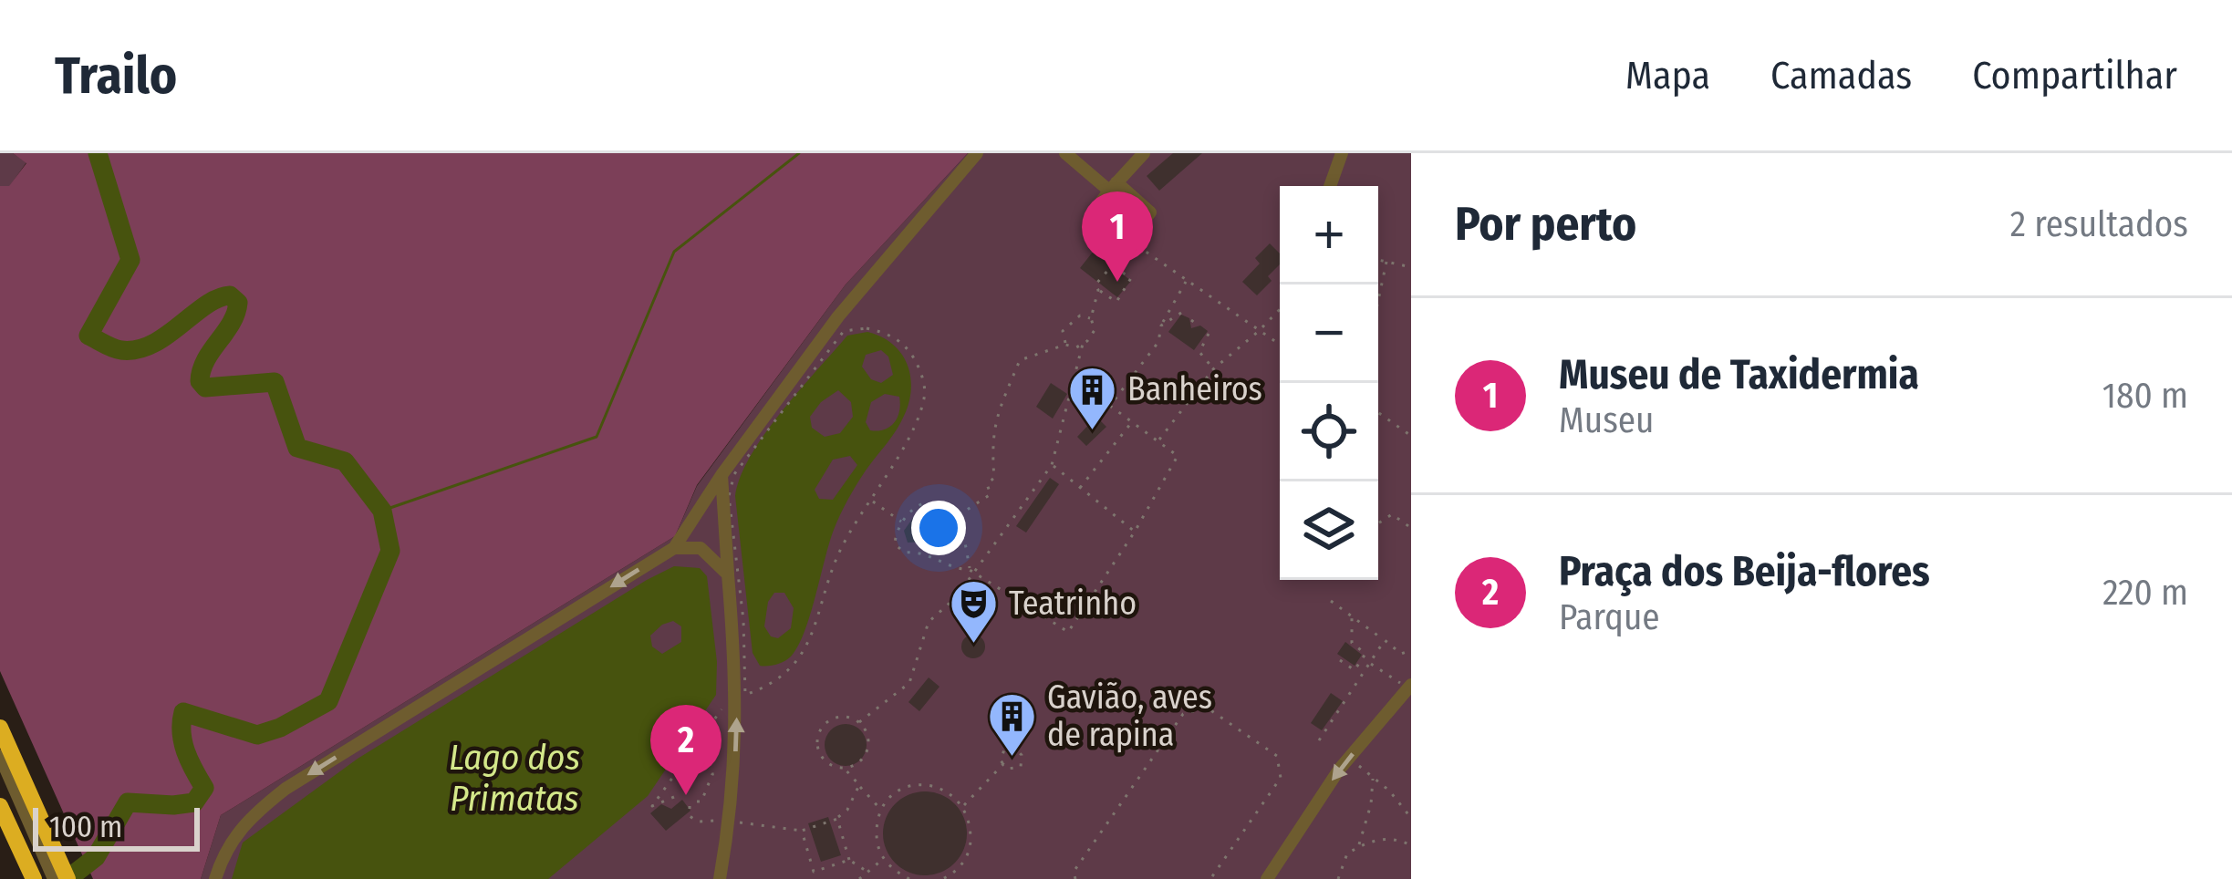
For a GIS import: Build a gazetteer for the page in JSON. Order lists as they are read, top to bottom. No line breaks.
{"water":["Lago dos Primatas"],"places":{"building":["Banheiros","Gavião, aves de rapina"],"theatre":["Teatrinho"]},"scale_bar":"100 m","page":{"header":"Trailo","nav":["Mapa","Camadas","Compartilhar"],"heading":["Por perto","2 resultados"],"map_buttons":["+","−"],"pins":["1","2"],"list":[{"mark":"1","name":"Museu de Taxidermia","note":"Museu","value":"180 m"},{"mark":"2","name":"Praça dos Beija-flores","note":"Parque","value":"220 m"}],"scale":"100 m"}}
